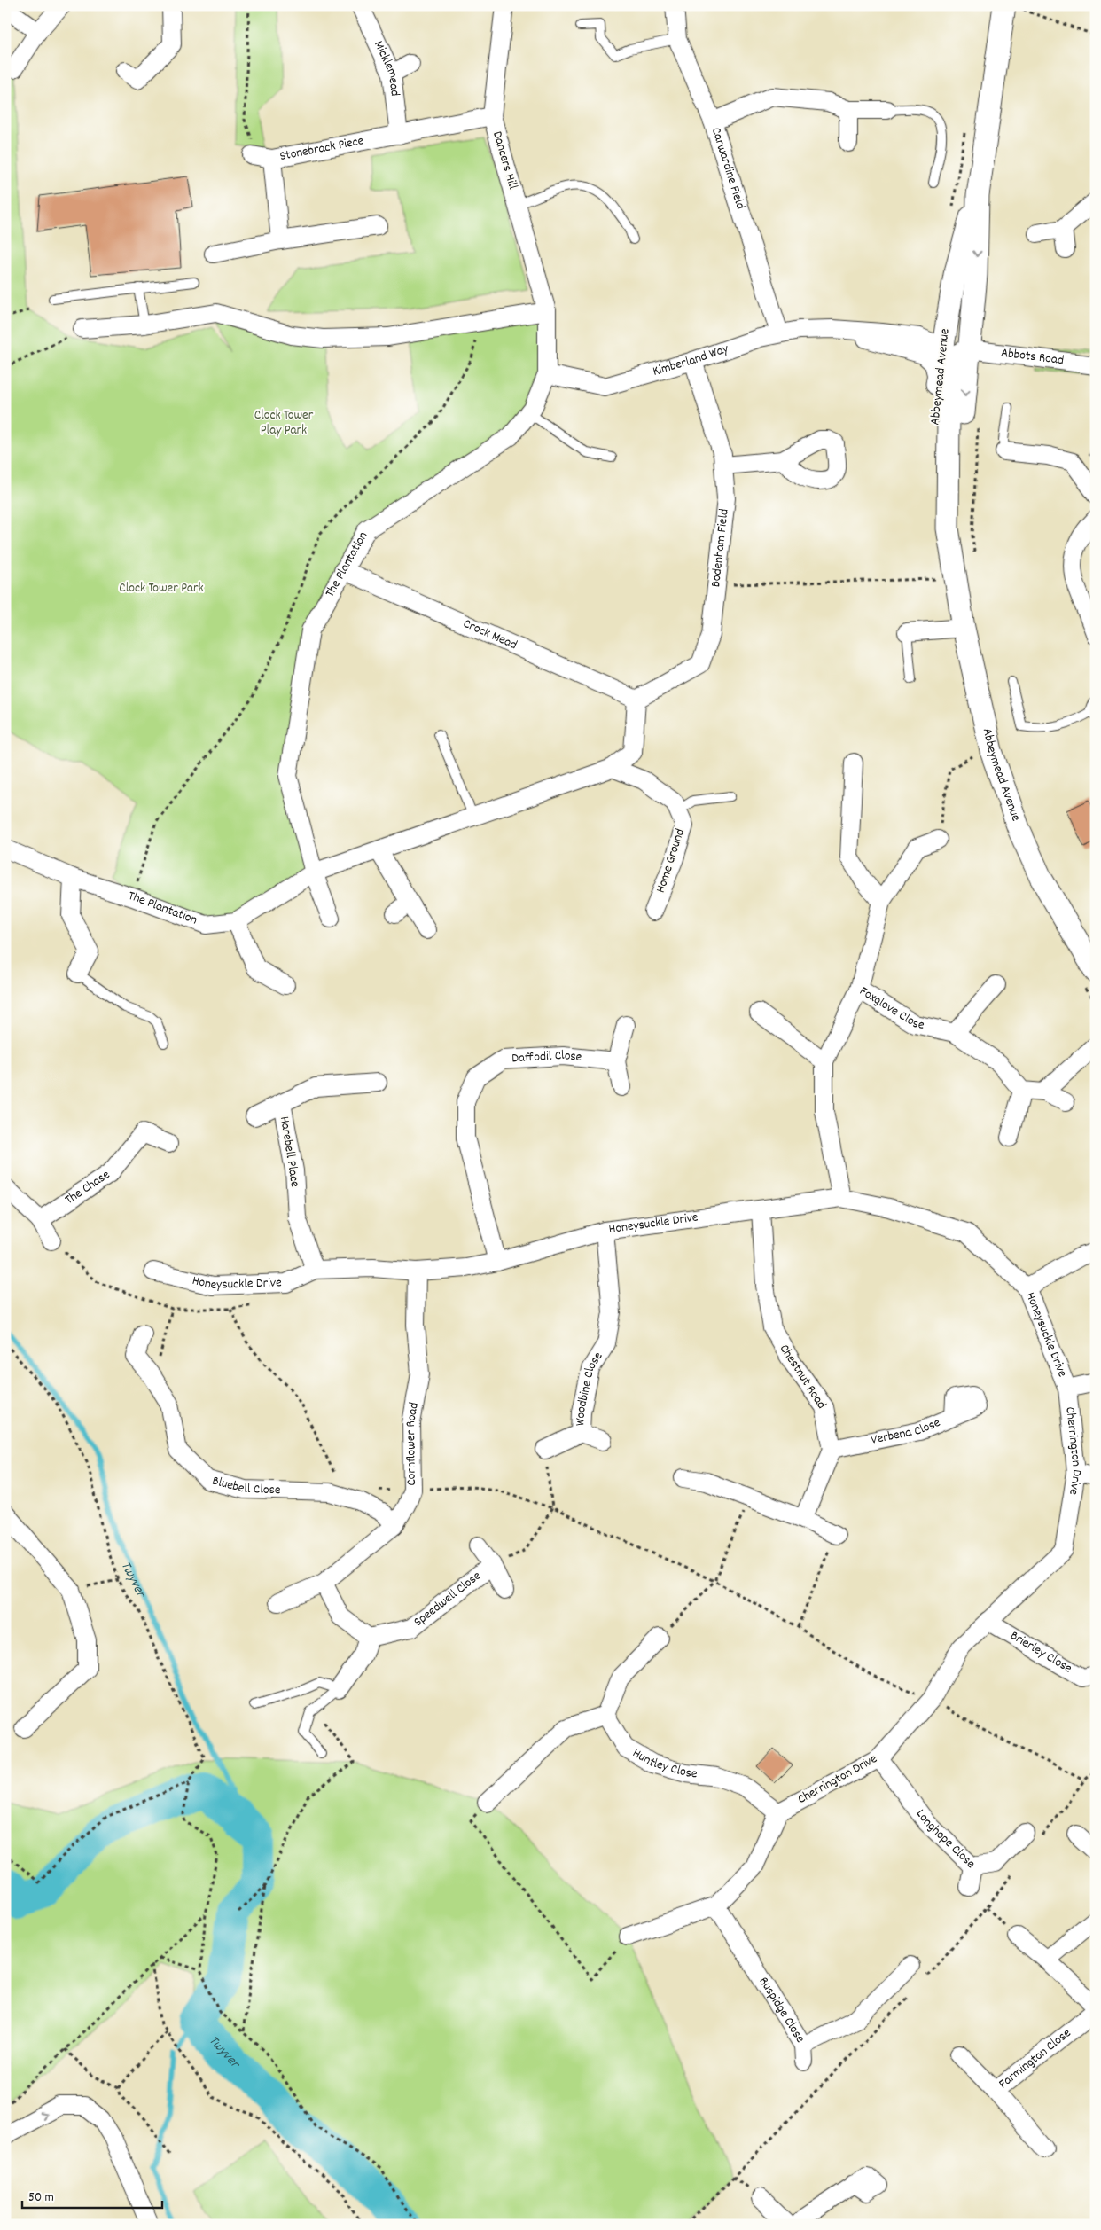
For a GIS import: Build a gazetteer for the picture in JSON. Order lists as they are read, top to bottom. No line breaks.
{"streets":{"street":["Micklemead","Stonebrack Piece","Dancers Hill","Carwardine Field","Abbots Road","Kimberland Way","Abbeymead Avenue","Bodenham Field","The Plantation","Crock Mead","Home Ground","Foxglove Close","Daffodil Close","Harebell Place","The Chase","Honeysuckle Drive","Chestnut Road","Woodbine Close","Verbena Close","Cornflower Road","Cherrington Drive","Bluebell Close","Speedwell Close","Brierley Close","Huntley Close","Longhope Close","Ruspidge Close","Farmington Close"]},"crossings":[["Micklemead","Stonebrack Piece"],["Stonebrack Piece","Dancers Hill"],["Dancers Hill","The Plantation"],["Carwardine Field","Kimberland Way"],["Abbots Road","Abbeymead Avenue"],["Kimberland Way","Abbeymead Avenue"],["Kimberland Way","Bodenham Field"],["Kimberland Way","The Plantation"],["Bodenham Field","The Plantation"],["Bodenham Field","Crock Mead"],["The Plantation","Crock Mead"],["The Plantation","Home Ground"],["Foxglove Close","Honeysuckle Drive"],["Daffodil Close","Honeysuckle Drive"],["Harebell Place","Honeysuckle Drive"],["Honeysuckle Drive","Chestnut Road"],["Honeysuckle Drive","Woodbine Close"],["Honeysuckle Drive","Cornflower Road"],["Honeysuckle Drive","Cherrington Drive"],["Chestnut Road","Verbena Close"],["Cornflower Road","Bluebell Close"],["Cherrington Drive","Brierley Close"],["Cherrington Drive","Huntley Close"],["Cherrington Drive","Longhope Close"]],"water":["Twyver"],"parks":["Clock Tower Play Park","Clock Tower Park"],"scale_bar":"50 m"}
